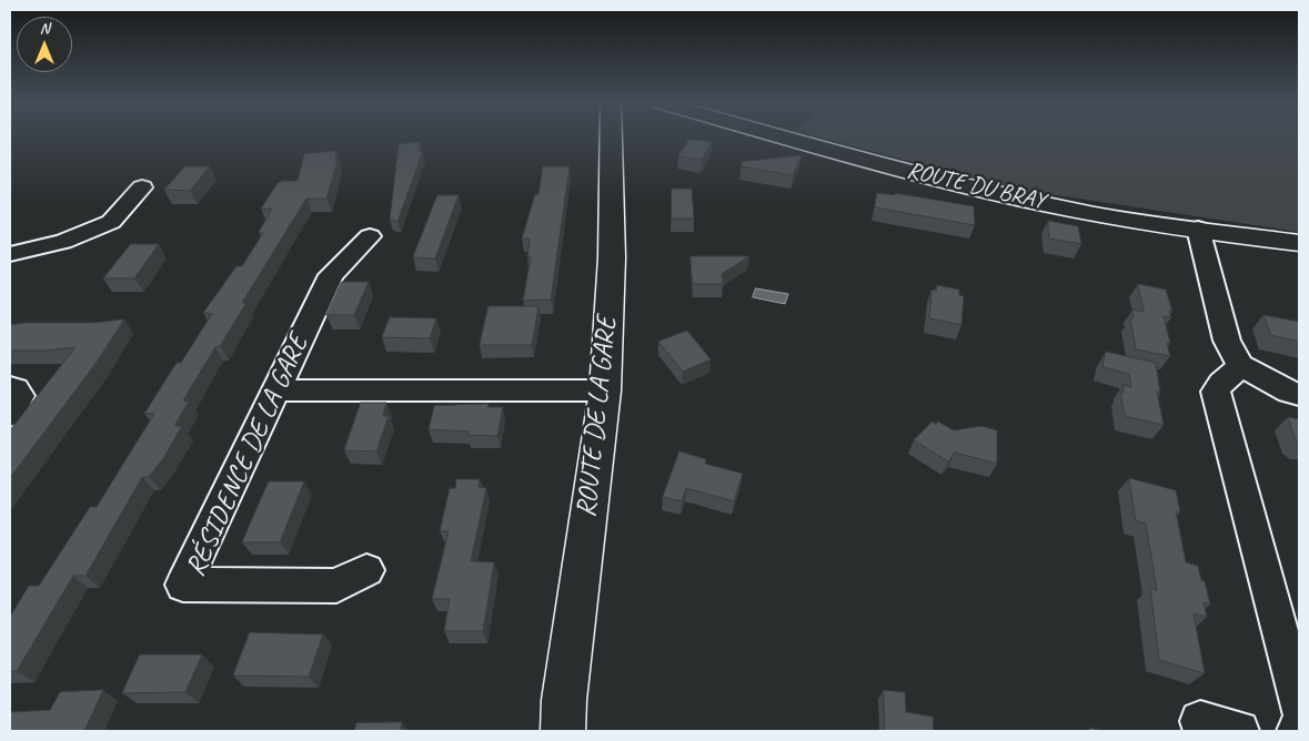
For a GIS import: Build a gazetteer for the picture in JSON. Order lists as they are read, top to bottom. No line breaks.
{"streets":{"street":["ROUTE DU BRAY","ROUTE DE LA GARE","RÉSIDENCE DE LA GARE"]},"north":"top"}
